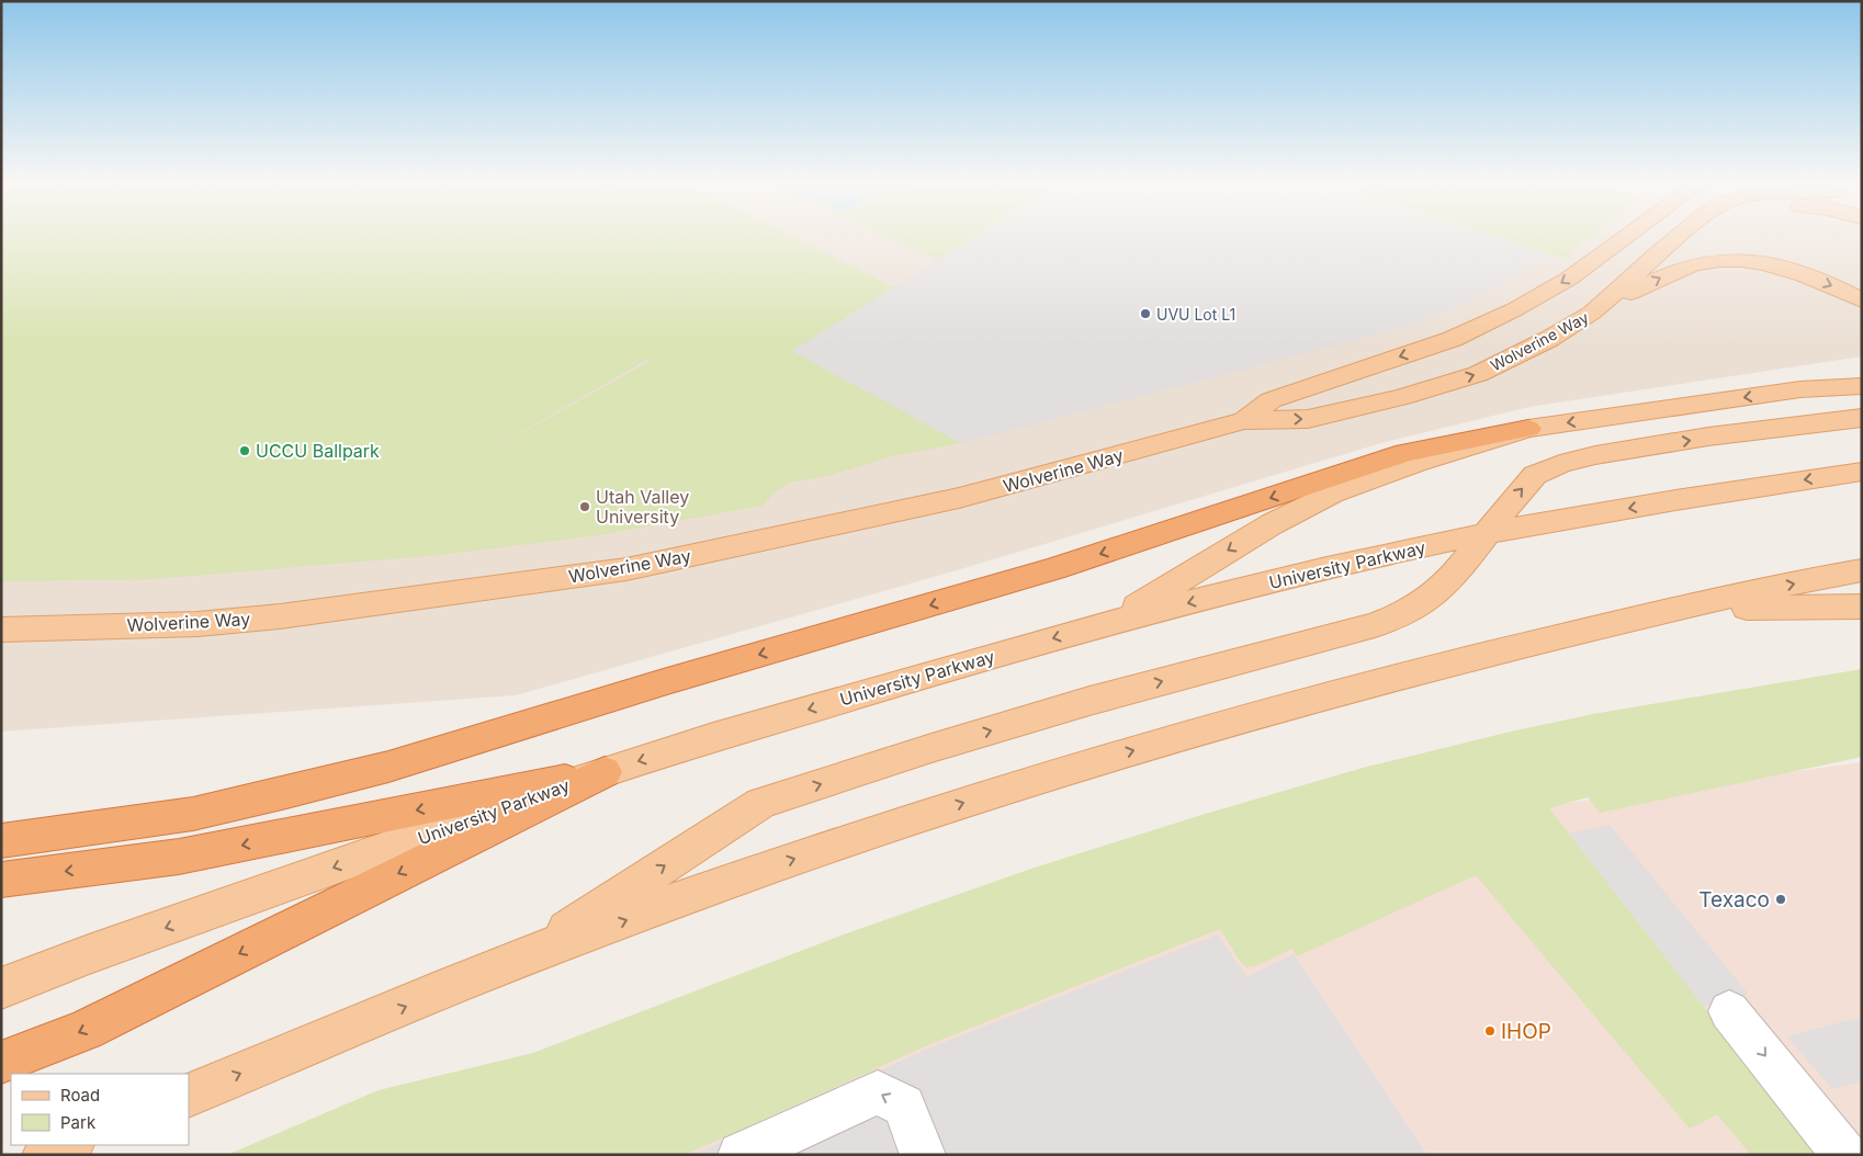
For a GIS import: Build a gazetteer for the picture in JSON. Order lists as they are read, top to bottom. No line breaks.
{"streets":{"main road":["Wolverine Way","University Parkway"]},"places":["UVU Lot L1","UCCU Ballpark","Utah Valley University","Texaco","IHOP"],"legend":["Road","Park"]}
